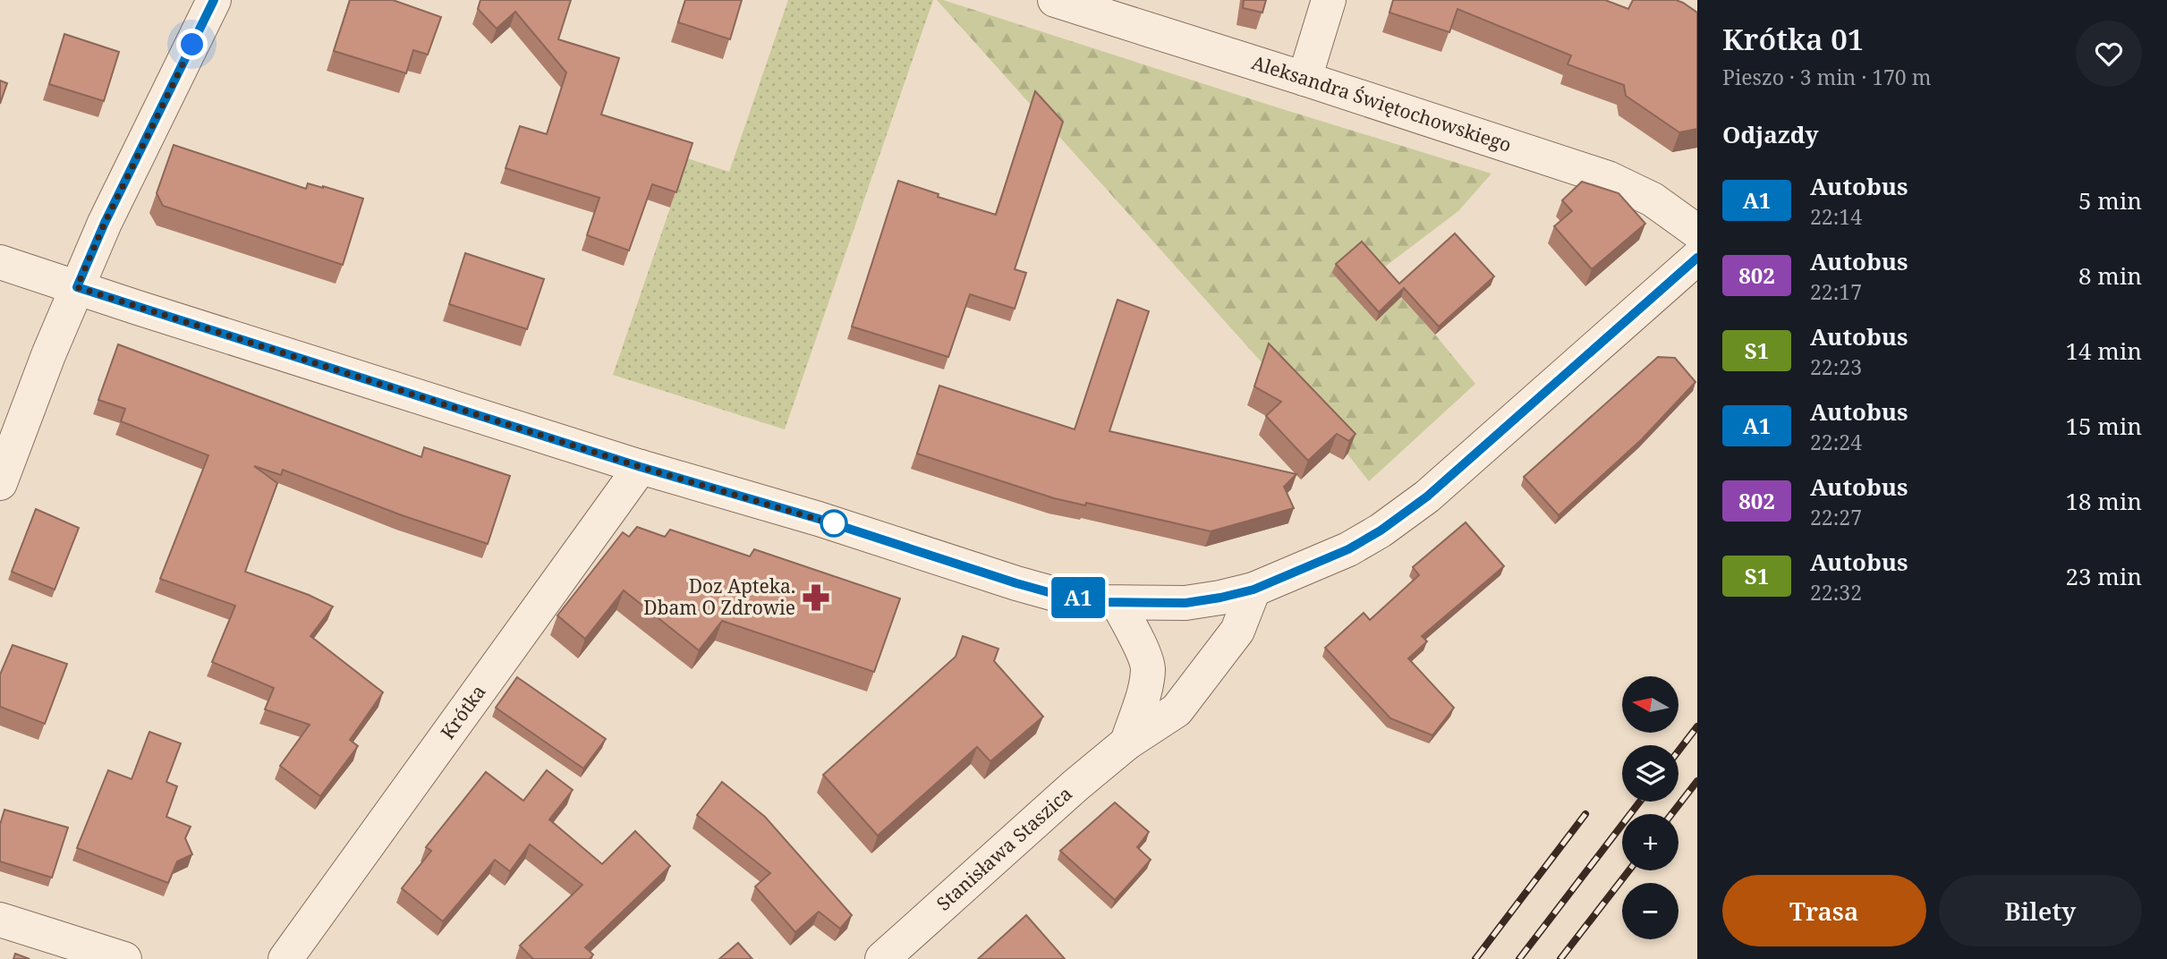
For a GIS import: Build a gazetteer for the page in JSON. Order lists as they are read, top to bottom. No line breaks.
{"streets":{"street":["Aleksandra Świętochowskiego","Krótka","Stanisława Staszica"]},"places":{"pharmacy":["Doz Apteka. Dbam O Zdrowie"]},"lines":["bus line A1"],"north":"left","page":{"on_map":"A1","heading":[["Krótka 01","Pieszo · 3 min · 170 m"],"Odjazdy"],"list":[{"mark":"A1","name":"Autobus","note":"22:14","value":"5 min"},{"mark":"802","name":"Autobus","note":"22:17","value":"8 min"},{"mark":"S1","name":"Autobus","note":"22:23","value":"14 min"},{"mark":"A1","name":"Autobus","note":"22:24","value":"15 min"},{"mark":"802","name":"Autobus","note":"22:27","value":"18 min"},{"mark":"S1","name":"Autobus","note":"22:32","value":"23 min"}],"map_buttons":["+","−"],"buttons":["Trasa","Bilety"]}}
